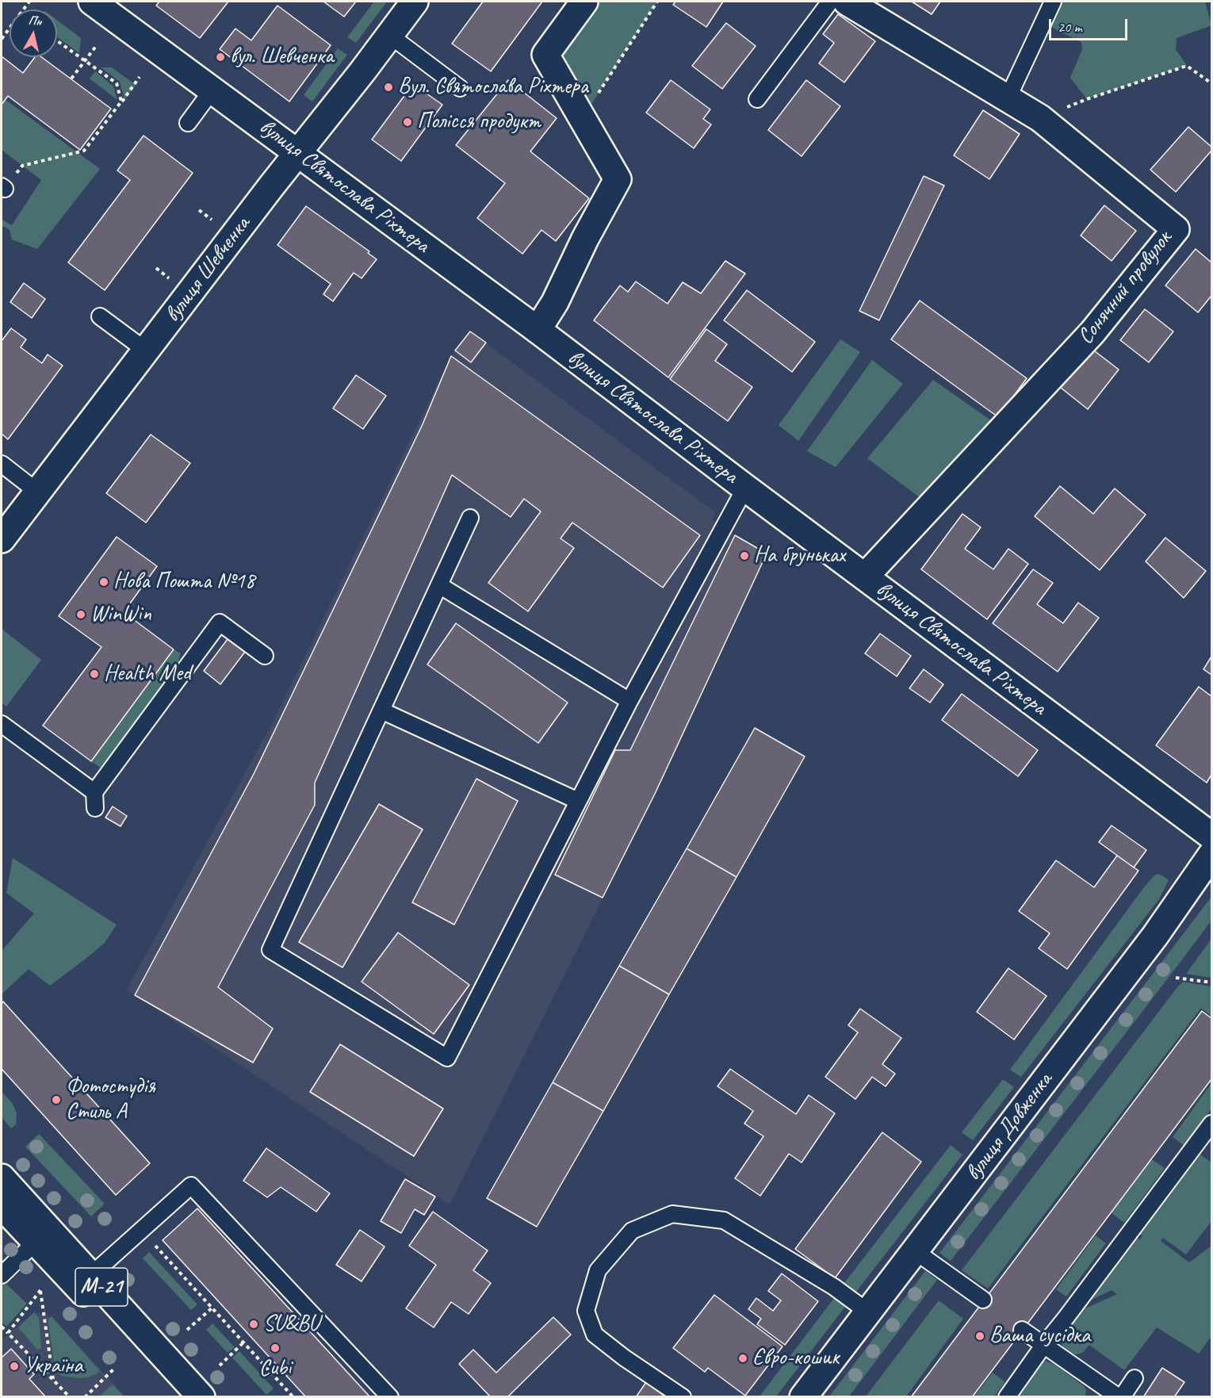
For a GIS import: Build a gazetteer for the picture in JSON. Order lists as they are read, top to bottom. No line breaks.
{"streets":{"main road":["вулиця Святослава Ріхтера","вулиця Шевченка","Сонячний провулок","вулиця Довженка","М-21"]},"crossings":[["вулиця Святослава Ріхтера","вулиця Шевченка"],["вулиця Святослава Ріхтера","Сонячний провулок"]],"places":["вул. Шевченка","Вул. Святослава Ріхтера","Полісся продукт","На бруньках","Нова Пошта №18","WinWin","Health Med","Фотостудія Стиль А","SU&BU","Ваша сусідка","Cubi","Євро-кошик","Україна"],"scale_bar":"20 m","north":"top"}
